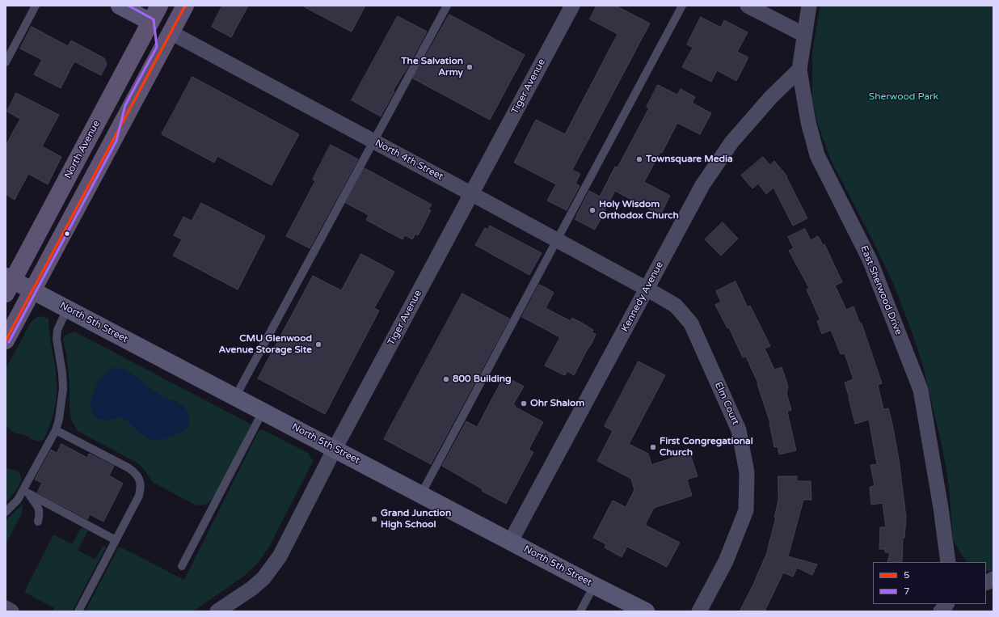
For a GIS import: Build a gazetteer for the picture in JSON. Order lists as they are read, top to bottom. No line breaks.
{"streets":{"main road":["North Avenue"],"street":["Tiger Avenue","North 4th Street","East Sherwood Drive","Kennedy Avenue","North 5th Street","Elm Court"]},"crossings":[["Tiger Avenue","North 4th Street"],["Tiger Avenue","North 5th Street"],["North Avenue","North 5th Street"],["North 4th Street","Kennedy Avenue"],["North 4th Street","Elm Court"],["East Sherwood Drive","Kennedy Avenue"],["Kennedy Avenue","North 5th Street"],["Kennedy Avenue","Elm Court"]],"parks":["Sherwood Park"],"places":["The Salvation Army","Townsquare Media","Holy Wisdom Orthodox Church","CMU Glenwood Avenue Storage Site","800 Building","Ohr Shalom","First Congregational Church","Grand Junction High School"],"lines":["transit line 5","transit line 7"],"legend":["5","7"]}
